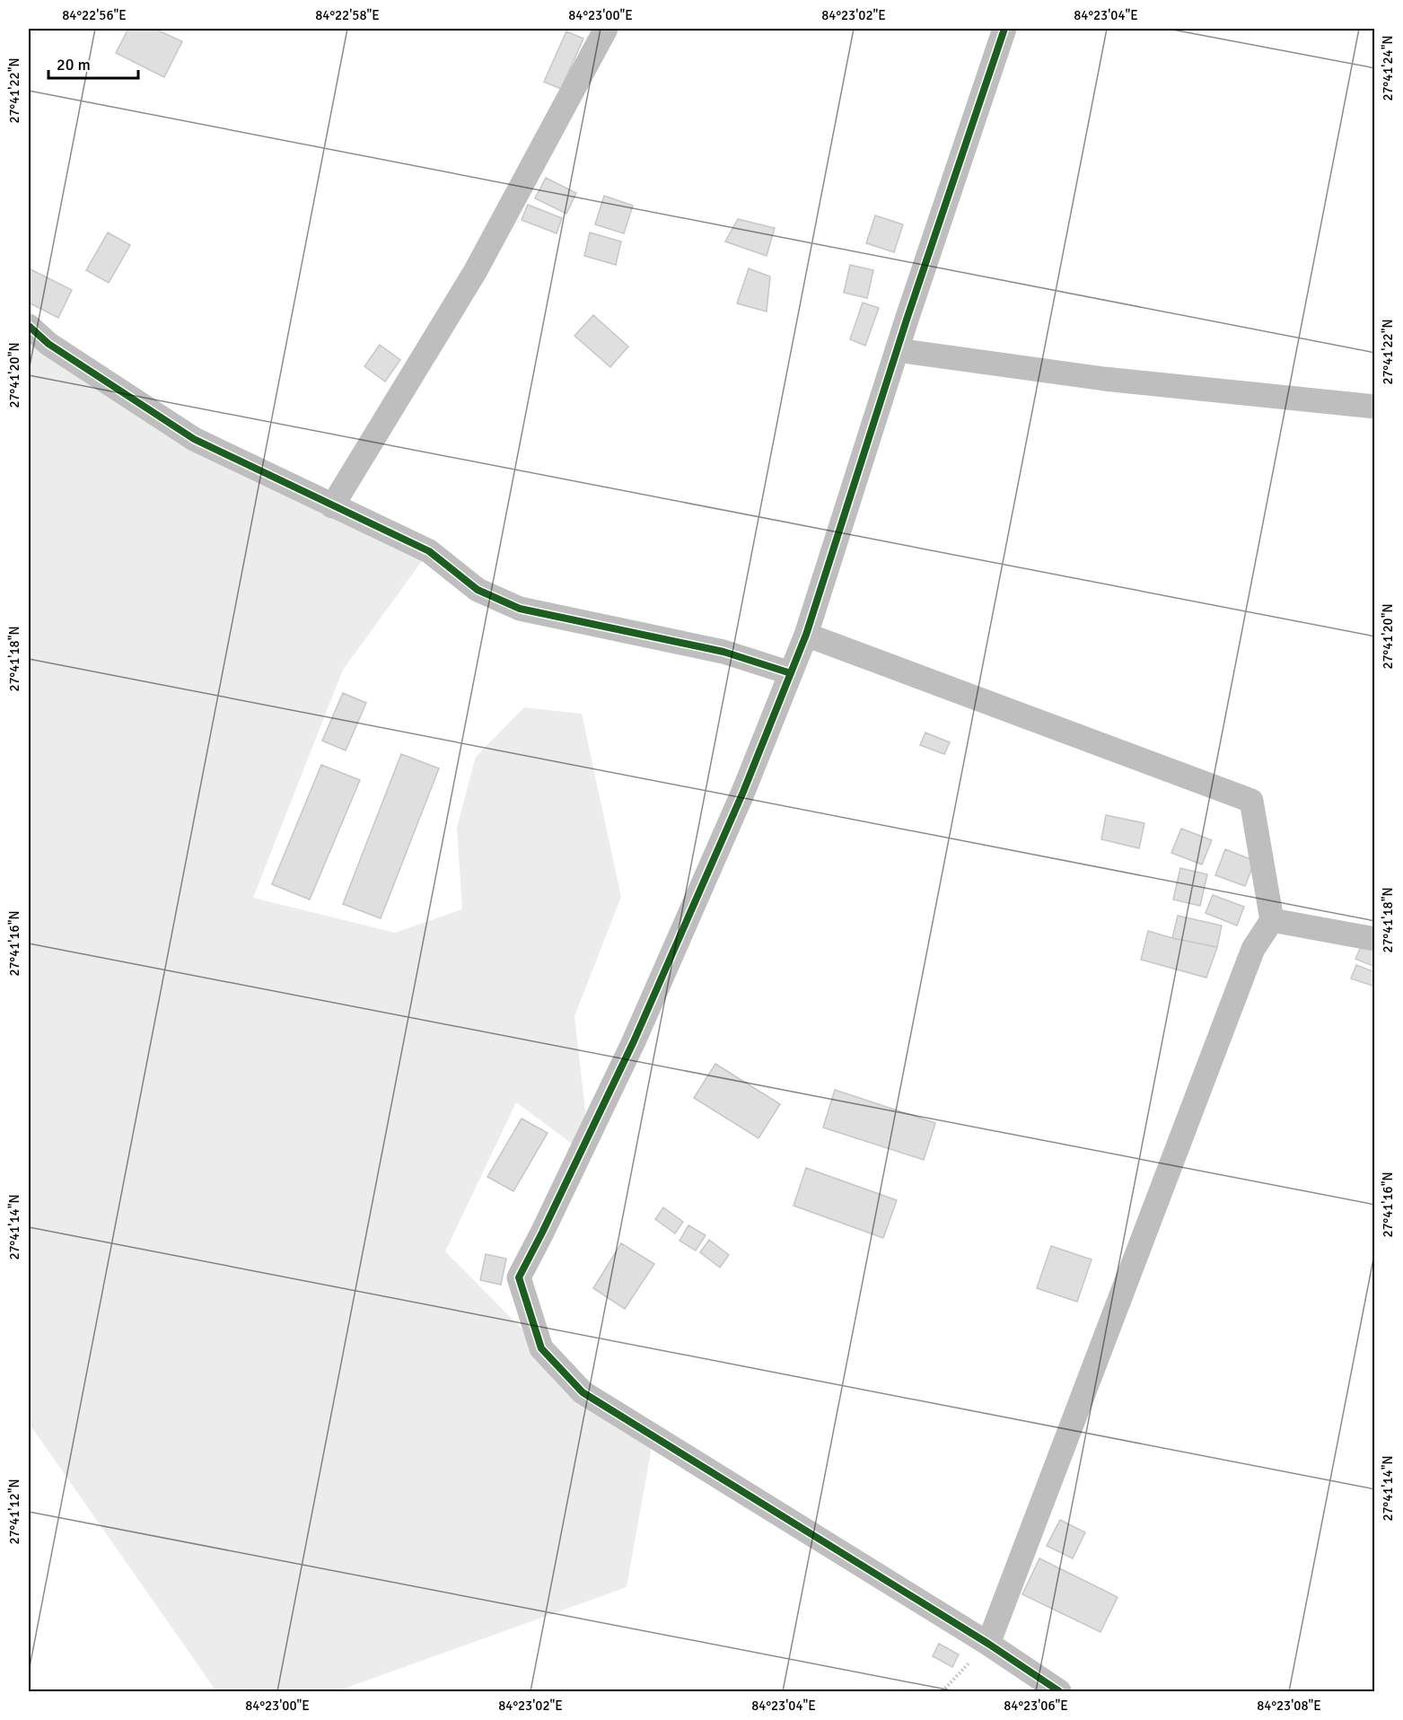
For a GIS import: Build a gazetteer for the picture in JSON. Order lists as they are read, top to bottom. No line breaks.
{"scale_bar":"20 m","coordinates":["84°22'56\"E","84°22'58\"E","84°23'00\"E","84°23'02\"E","84°23'04\"E","27°41'24\"N","27°41'22\"N","27°41'20\"N","27°41'18\"N","27°41'16\"N","27°41'14\"N","27°41'12\"N","84°23'06\"E","84°23'08\"E"]}
